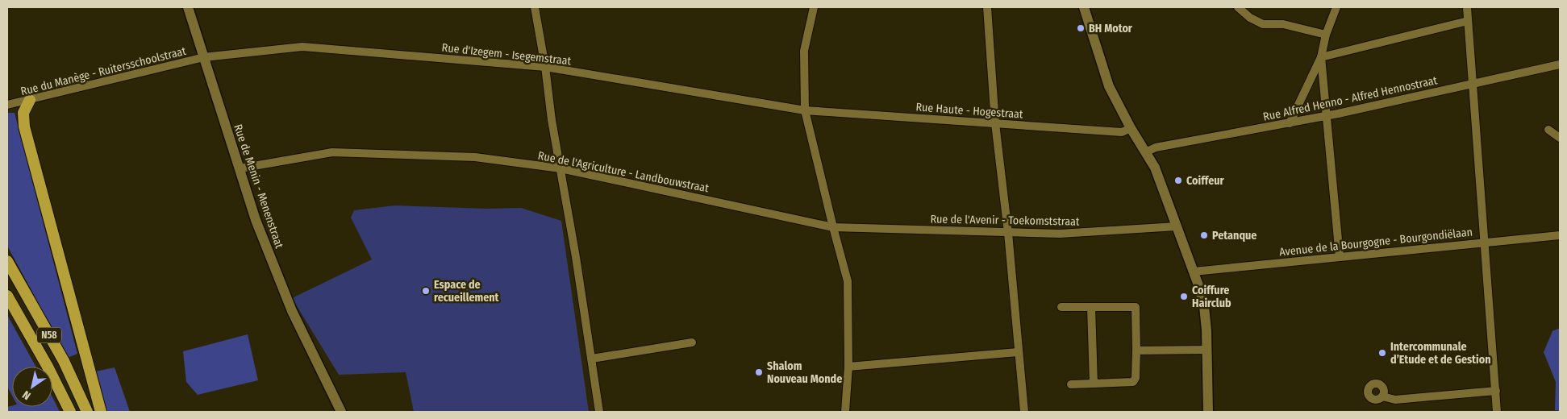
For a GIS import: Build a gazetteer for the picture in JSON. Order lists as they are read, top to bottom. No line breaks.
{"streets":{"highway":["N58"],"street":["Rue d'Izegem - Isegemstraat","Rue du Manège - Ruitersschoolstraat","Rue Alfred Henno - Alfred Hennostraat","Rue Haute - Hogestraat","Rue de l'Agriculture - Landbouwstraat","Rue de Menin - Menenstraat","Rue de l'Avenir - Toekomststraat","Avenue de la Bourgogne - Bourgondiëlaan"]},"crossings":[["Rue d'Izegem - Isegemstraat","Rue du Manège - Ruitersschoolstraat"],["Rue d'Izegem - Isegemstraat","Rue Haute - Hogestraat"],["Rue d'Izegem - Isegemstraat","Rue de Menin - Menenstraat"],["Rue du Manège - Ruitersschoolstraat","Rue de Menin - Menenstraat"],["Rue de l'Agriculture - Landbouwstraat","Rue de Menin - Menenstraat"],["Rue de l'Agriculture - Landbouwstraat","Rue de l'Avenir - Toekomststraat"]],"places":["BH Motor","Coiffeur","Petanque","Espace de recueillement","Coiffure Hairclub","Intercommunale d’Etude et de Gestion","Shalom Nouveau Monde"],"north":"bottom left"}
